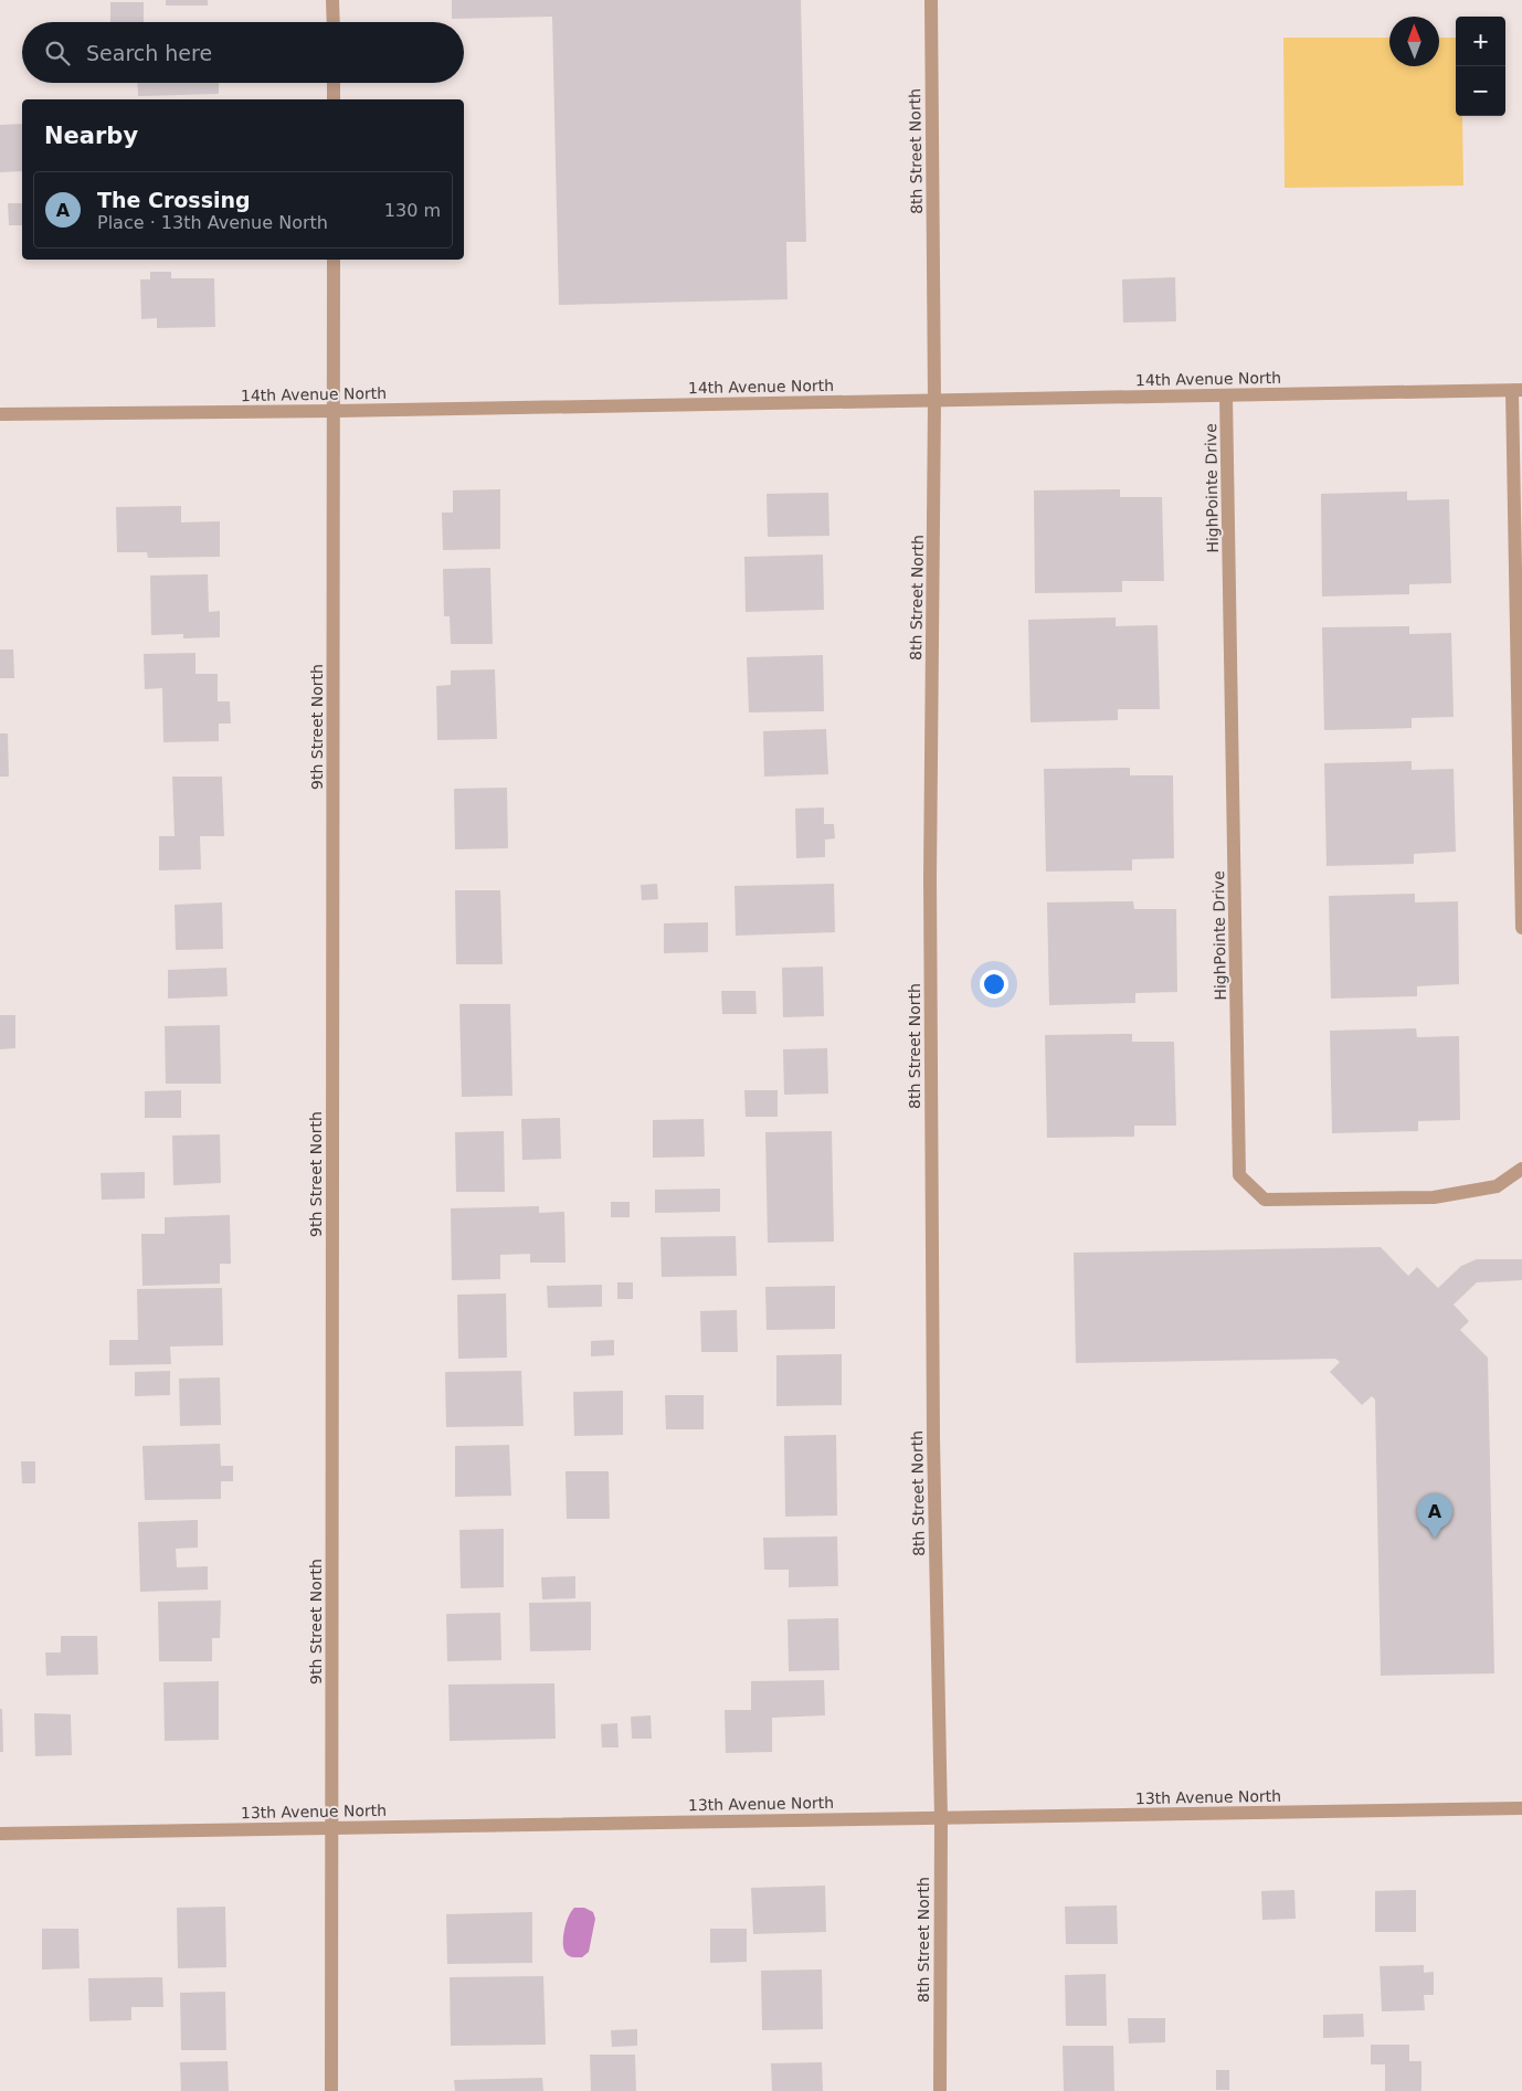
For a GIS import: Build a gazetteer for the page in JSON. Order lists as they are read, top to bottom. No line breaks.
{"streets":{"street":["8th Street North","14th Avenue North","HighPointe Drive","9th Street North","13th Avenue North"]},"crossings":[["8th Street North","14th Avenue North"],["8th Street North","13th Avenue North"],["14th Avenue North","HighPointe Drive"],["14th Avenue North","9th Street North"],["9th Street North","13th Avenue North"]],"north":"top","page":{"map_buttons":["+","−"],"search":"Search here","heading":"Nearby","list":[{"mark":"A","name":"The Crossing","note":"Place · 13th Avenue North","value":"130 m"}],"pins":"A"}}
